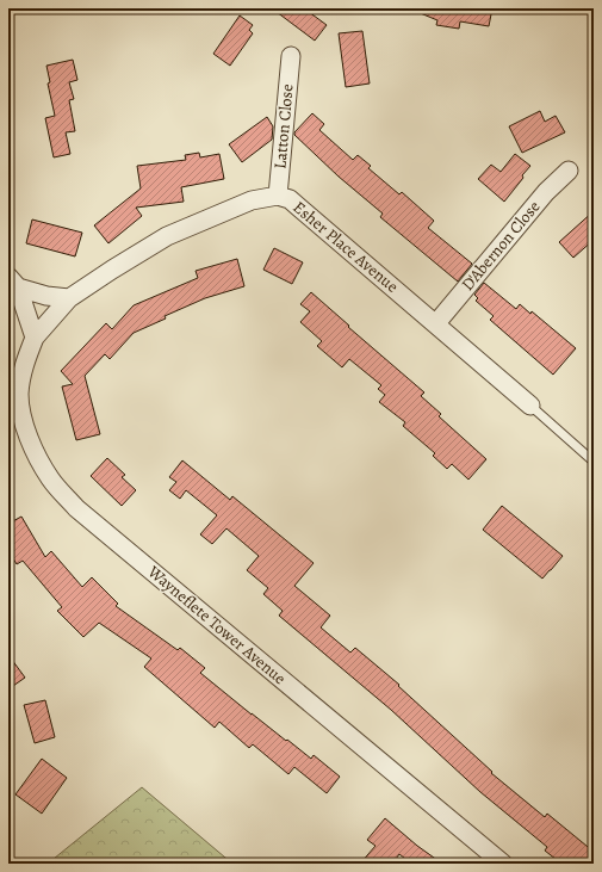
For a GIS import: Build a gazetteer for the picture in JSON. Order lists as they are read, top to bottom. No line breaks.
{"streets":{"street":["Latton Close","D'Abernon Close","Esher Place Avenue","Wayneflete Tower Avenue"]},"crossings":[["Latton Close","Esher Place Avenue"],["D'Abernon Close","Esher Place Avenue"],["Esher Place Avenue","Wayneflete Tower Avenue"]]}
